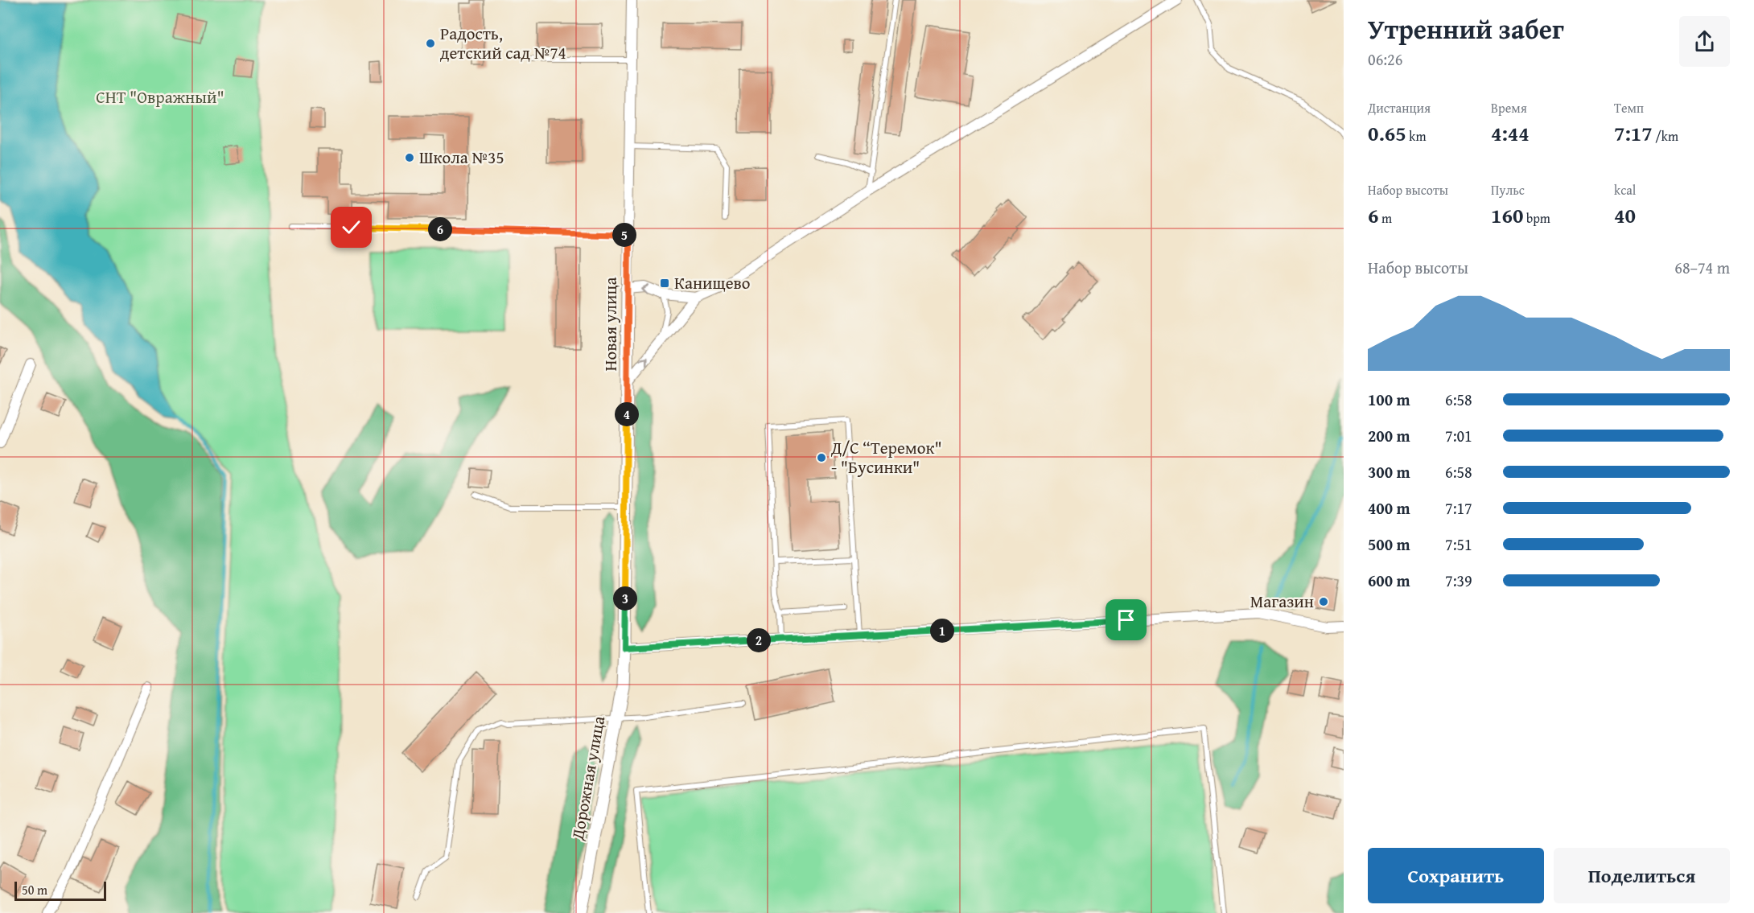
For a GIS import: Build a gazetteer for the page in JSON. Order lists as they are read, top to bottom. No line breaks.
{"streets":{"street":["Новая улица","Дорожная улица"]},"crossings":[["Новая улица","Дорожная улица"]],"parks":["СНТ \"Овражный\""],"places":{"other":["Радость, детский сад №74","Школа №35","Д/С “Теремок\" - \"Бусинки\"","Магазин"],"transit":["Канищево"]},"scale_bar":"50 m","page":{"heading":["Утренний забег","06:26"],"stats":[["Дистанция","0.65 km"],["Время","4:44"],["Темп","7:17 /km"],["Набор высоты","6 m"],["Пульс","160 bpm"],["kcal","40"]],"pins":["6","5","4","3","1","2"],"chart":["Набор высоты","68–74 m"],"list":[{"name":"100 m","note":"6:58"},{"name":"200 m","note":"7:01"},{"name":"300 m","note":"6:58"},{"name":"400 m","note":"7:17"},{"name":"500 m","note":"7:51"},{"name":"600 m","note":"7:39"}],"buttons":["Сохранить","Поделиться"],"scale":"50 m"}}
